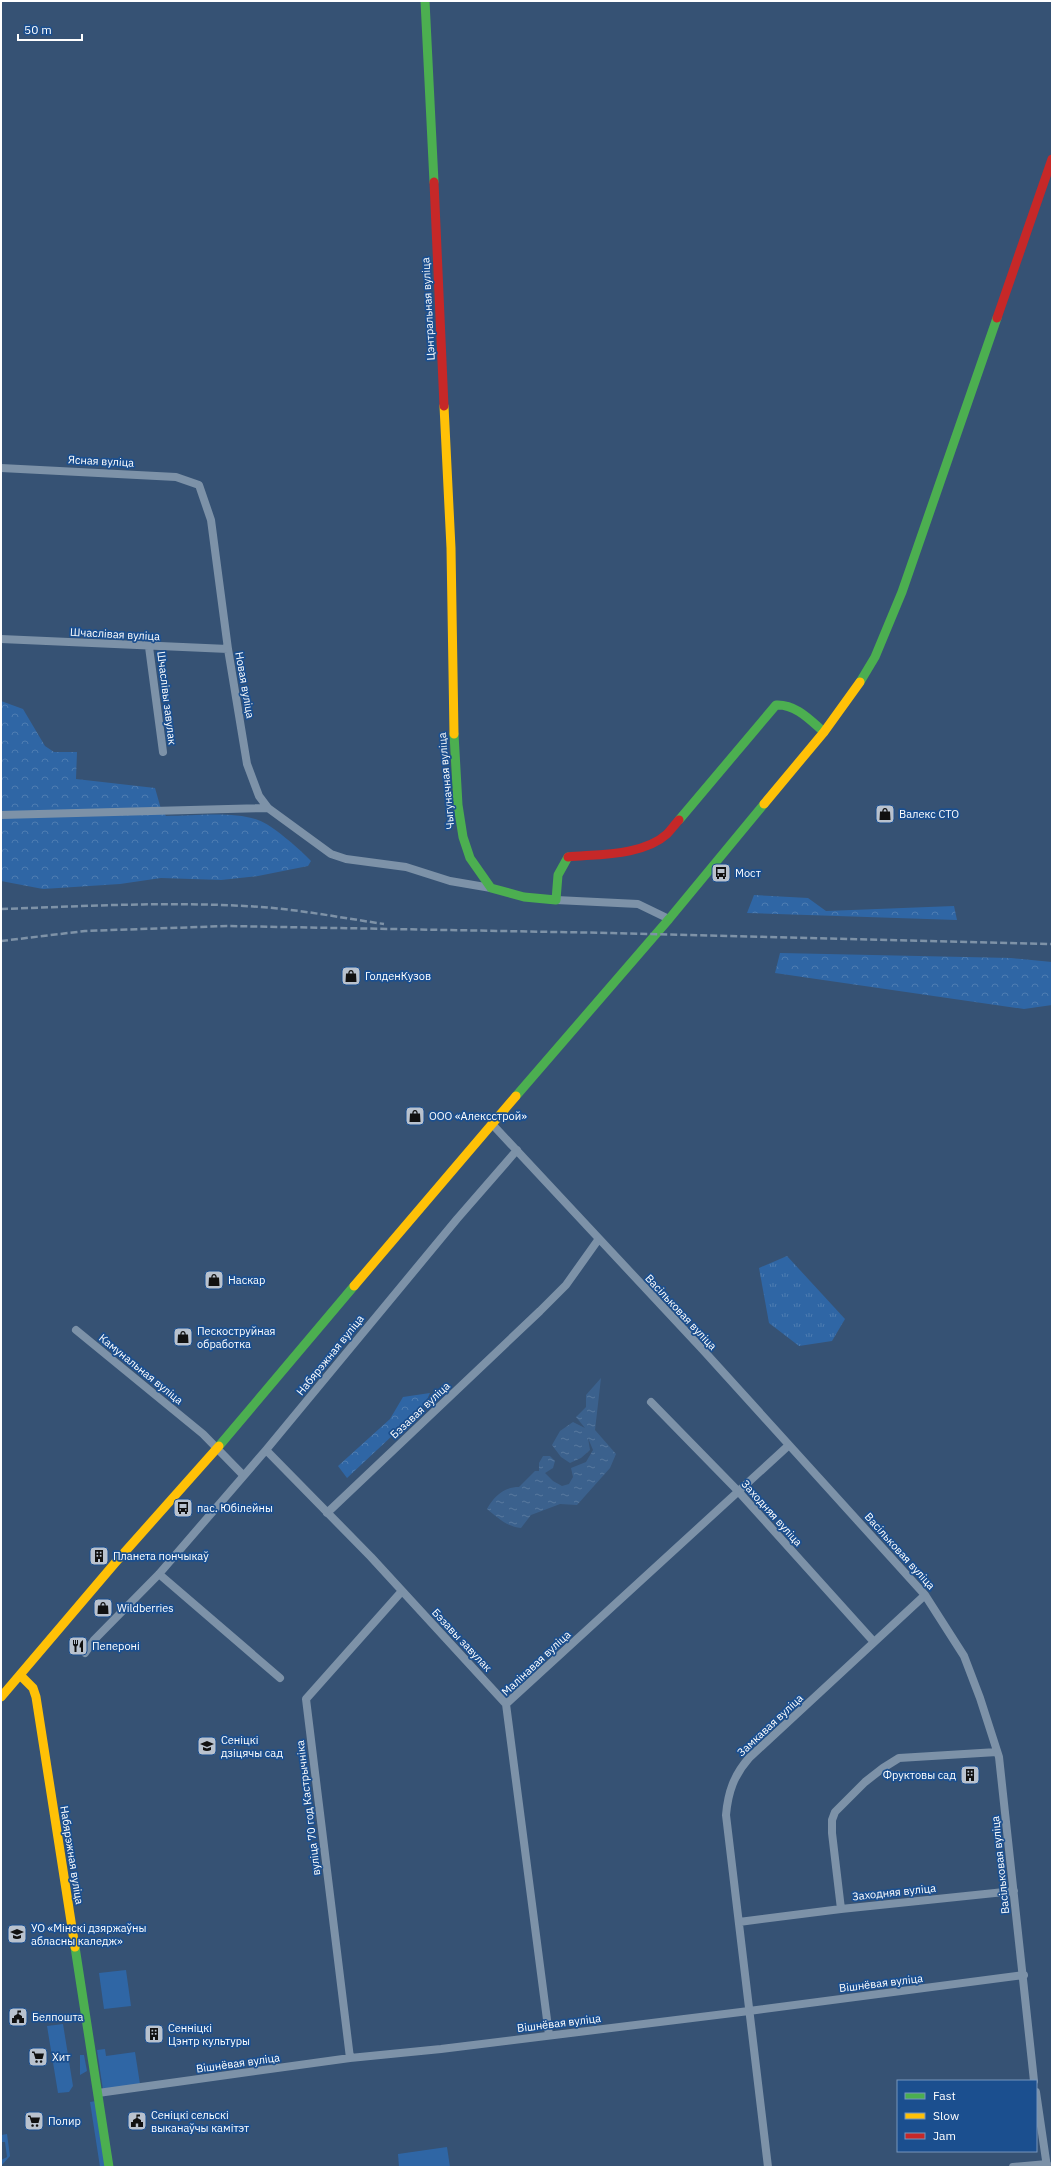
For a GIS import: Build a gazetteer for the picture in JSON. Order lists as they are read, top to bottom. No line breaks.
{"streets":{"street":["Цэнтральная вуліца","Ясная вуліца","Шчаслівая вуліца","Новая вуліца","Шчаслівы завулак","Чыгуначная вуліца","Васільковая вуліца","Набярэжная вуліца","Камунальная вуліца","Бэзавая вуліца","Заходняя вуліца","Бэзавы завулак","Малінавая вуліца","Замкавая вуліца","вуліца 70 год Кастрычніка","Вішнёвая вуліца"]},"crossings":[["Цэнтральная вуліца","Чыгуначная вуліца"],["Ясная вуліца","Новая вуліца"],["Шчаслівая вуліца","Новая вуліца"],["Шчаслівая вуліца","Шчаслівы завулак"],["Новая вуліца","Чыгуначная вуліца"],["Васільковая вуліца","Набярэжная вуліца"],["Васільковая вуліца","Бэзавая вуліца"],["Васільковая вуліца","Заходняя вуліца"],["Васільковая вуліца","Малінавая вуліца"],["Васільковая вуліца","Замкавая вуліца"],["Васільковая вуліца","Вішнёвая вуліца"],["Набярэжная вуліца","Камунальная вуліца"],["Набярэжная вуліца","Вішнёвая вуліца"],["Заходняя вуліца","Малінавая вуліца"],["Заходняя вуліца","Замкавая вуліца"],["Бэзавы завулак","Малінавая вуліца"],["Бэзавы завулак","вуліца 70 год Кастрычніка"],["Малінавая вуліца","Вішнёвая вуліца"],["Замкавая вуліца","Вішнёвая вуліца"],["вуліца 70 год Кастрычніка","Вішнёвая вуліца"]],"places":{"shop":["Валекс СТО","ГолденКузов","ООО «Алексстрой»","Наскар","Пескоструйная обработка","Wildberries"],"bus stop":["Мост","пас. Юбілейны"],"building":["Планета пончыкаў","Фруктовы сад","Сенніцкі Цэнтр культуры"],"restaurant":["Пепероні"],"school or university":["Сеніцкі дзіцячы сад","УО «Мінскі дзяржаўны абласны каледж»"],"public building":["Белпошта","Сеніцкі сельскі выканаўчы камітэт"],"supermarket":["Хит","Полир"]},"legend":["Fast","Slow","Jam"],"scale_bar":"50 m"}
